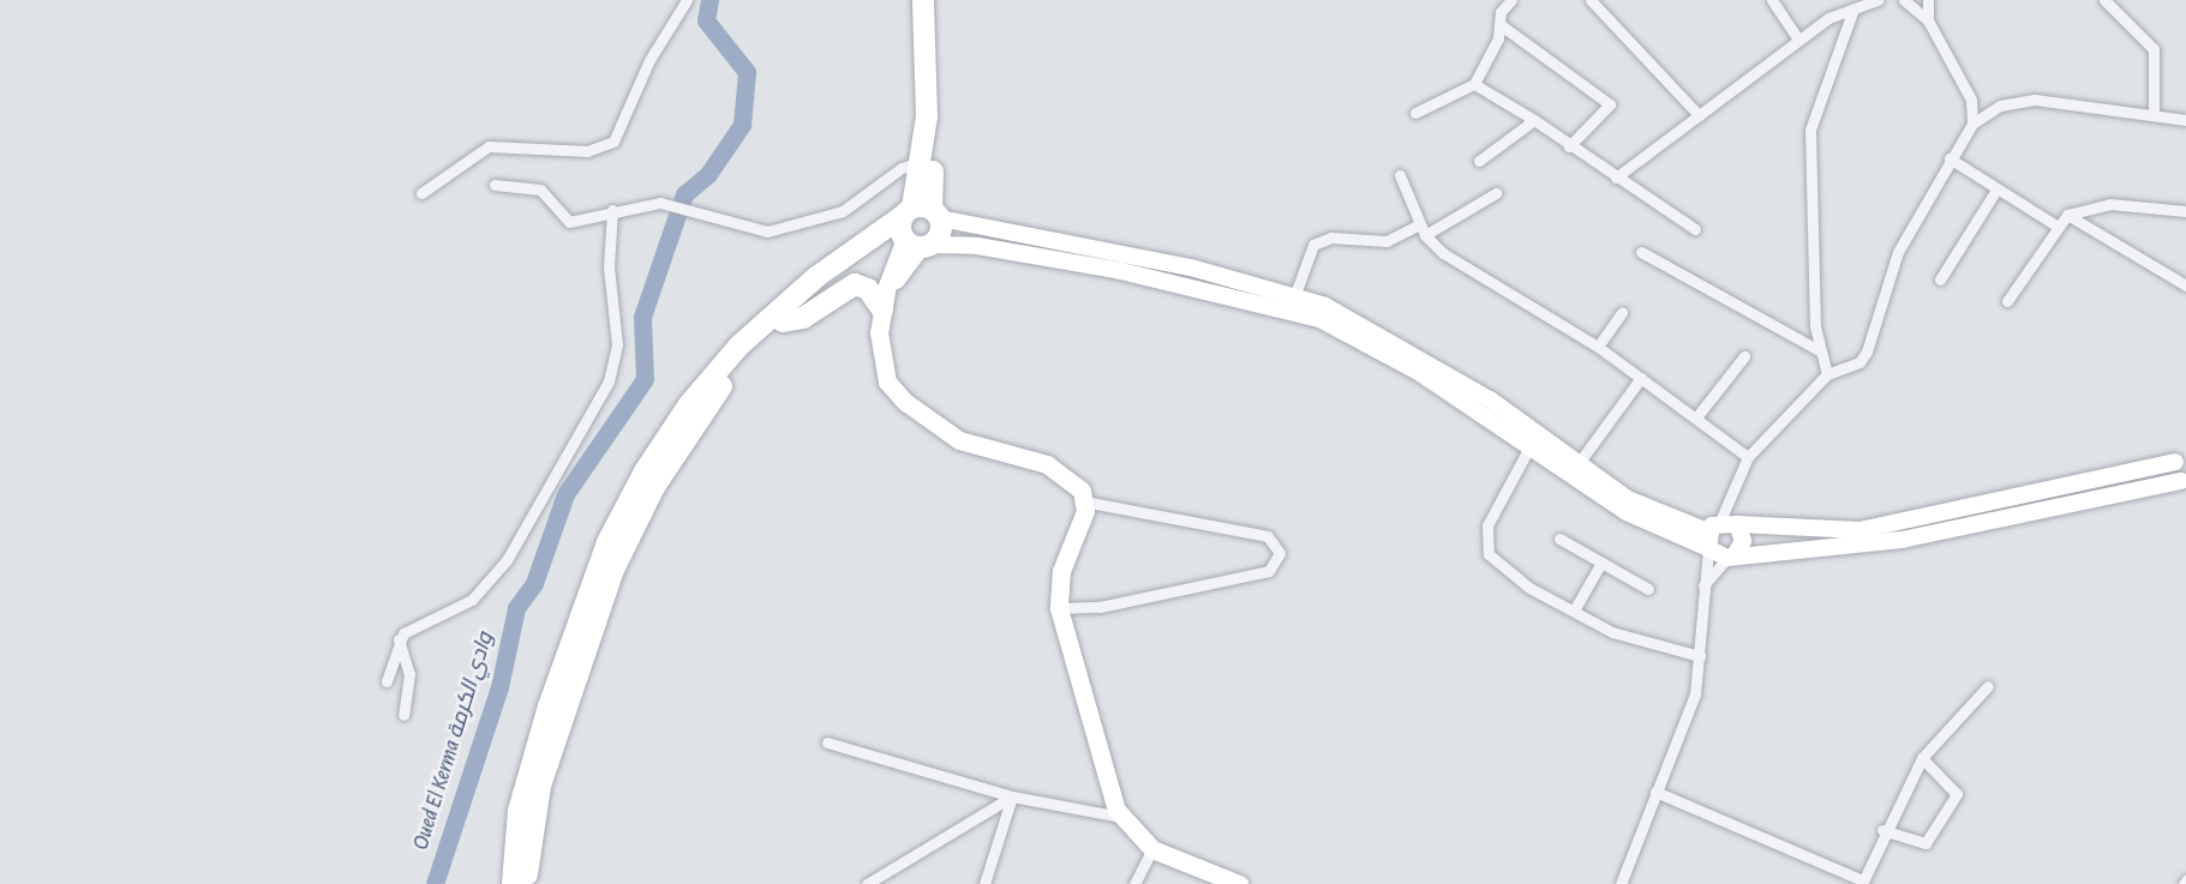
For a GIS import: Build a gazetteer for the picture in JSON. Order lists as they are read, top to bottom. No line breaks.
{"water":["Oued El Kerma وادي الكرمة"]}
